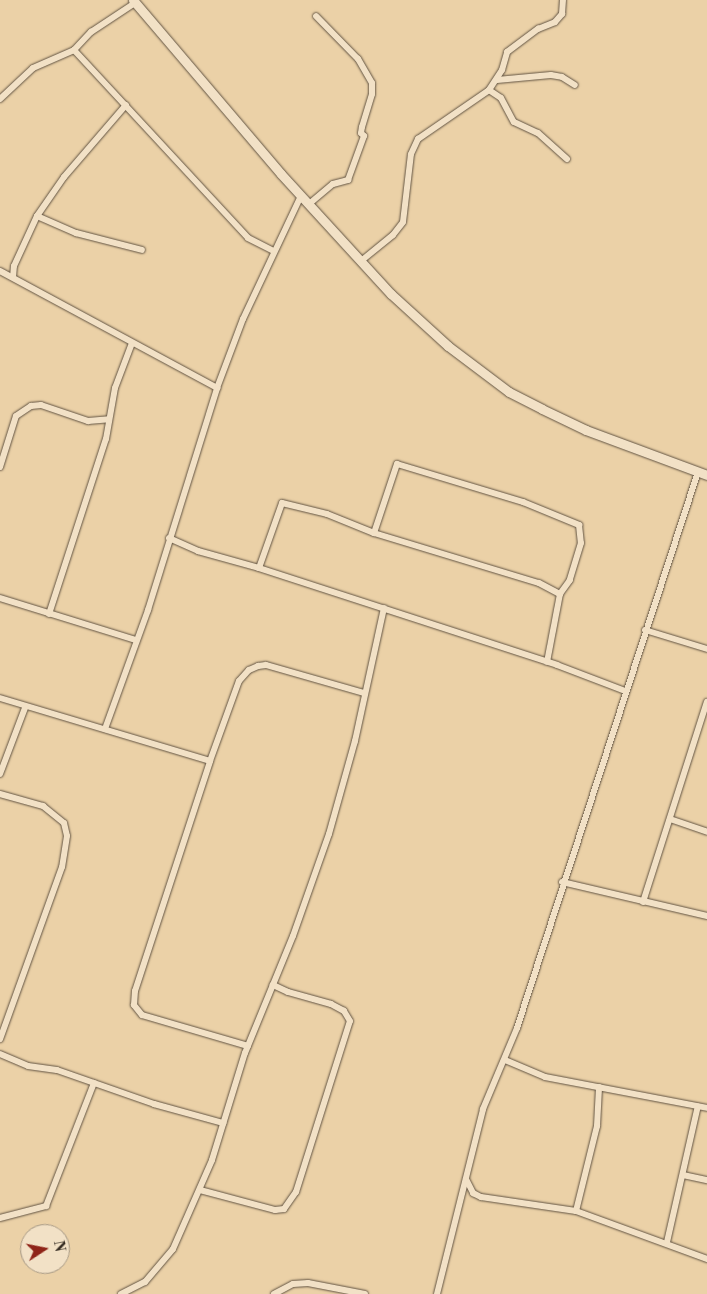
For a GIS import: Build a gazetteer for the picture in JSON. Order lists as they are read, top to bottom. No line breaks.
{"north":"right"}
